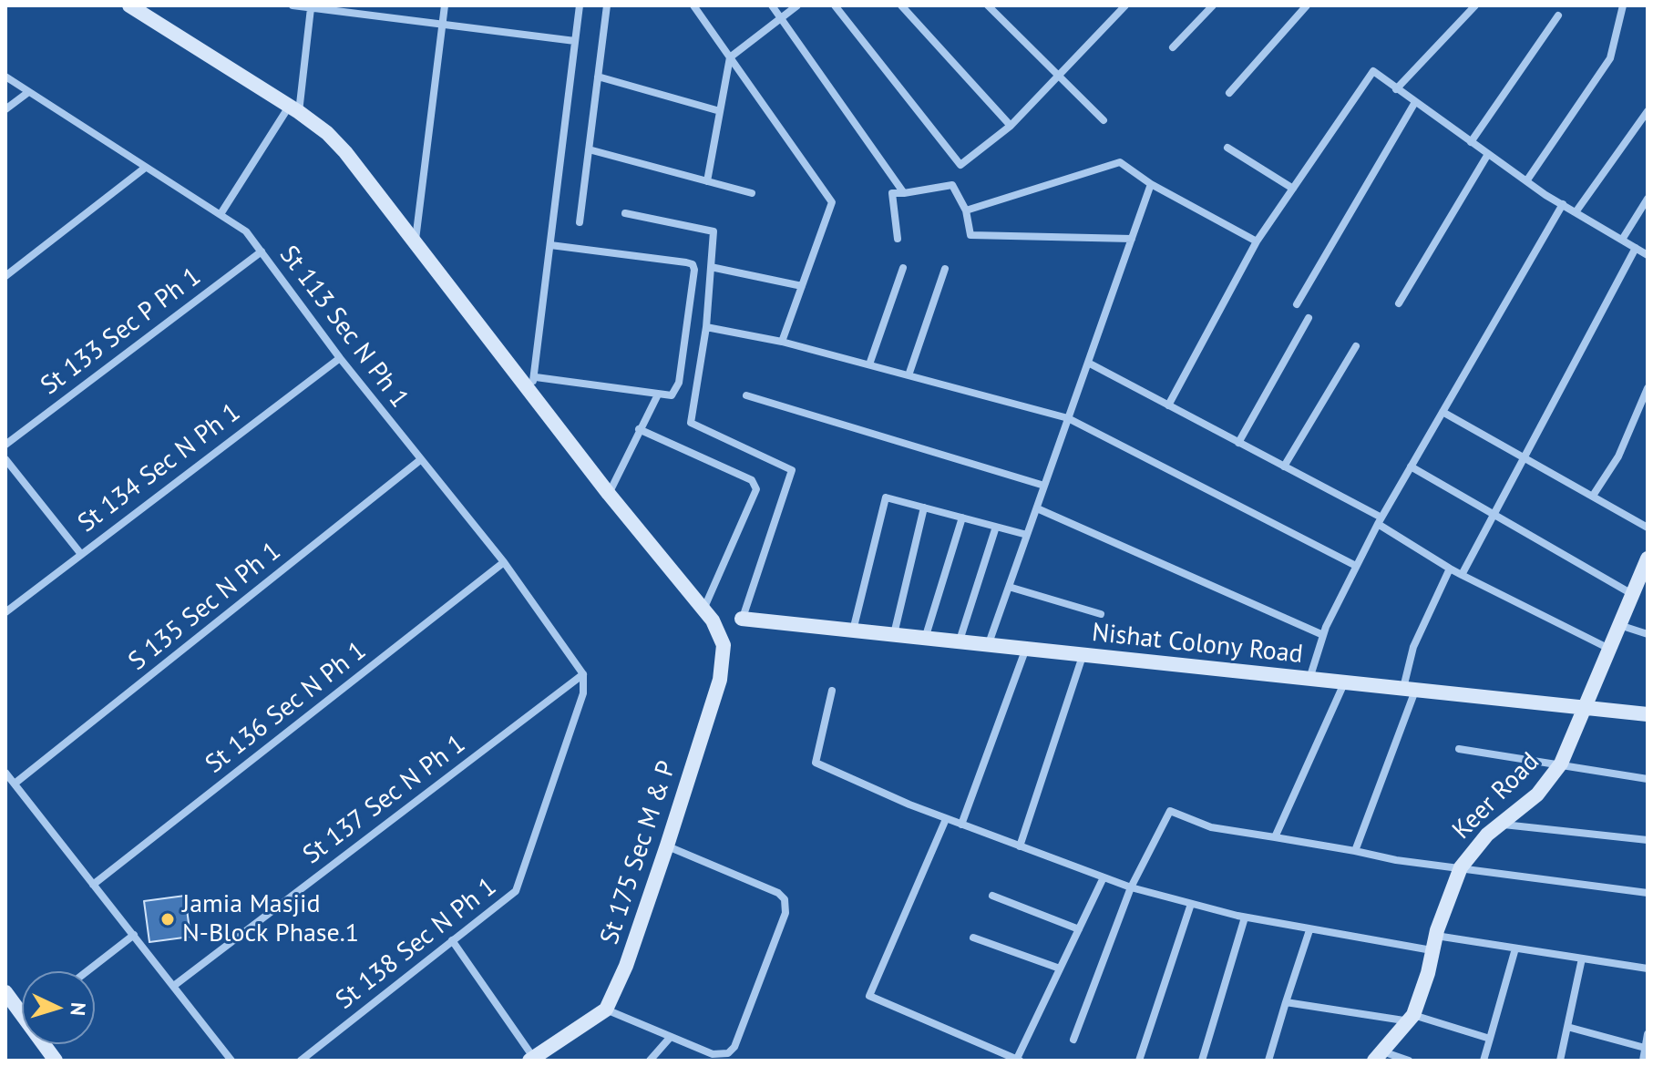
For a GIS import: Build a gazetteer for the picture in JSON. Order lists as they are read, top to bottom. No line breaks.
{"streets":{"street":["St 113 Sec N Ph 1","St 133 Sec P Ph 1","St 134 Sec N Ph 1","S 135 Sec N Ph 1","Nishat Colony Road","St 136 Sec N Ph 1","Keer Road","St 137 Sec N Ph 1","St 175 Sec M & P","St 138 Sec N Ph 1"]},"crossings":[["St 113 Sec N Ph 1","St 133 Sec P Ph 1"],["St 113 Sec N Ph 1","St 134 Sec N Ph 1"],["St 113 Sec N Ph 1","S 135 Sec N Ph 1"],["St 113 Sec N Ph 1","St 136 Sec N Ph 1"],["St 113 Sec N Ph 1","St 137 Sec N Ph 1"],["St 113 Sec N Ph 1","St 138 Sec N Ph 1"],["Nishat Colony Road","Keer Road"],["St 137 Sec N Ph 1","St 138 Sec N Ph 1"]],"places":["Jamia Masjid N-Block Phase.1"],"north":"right"}
